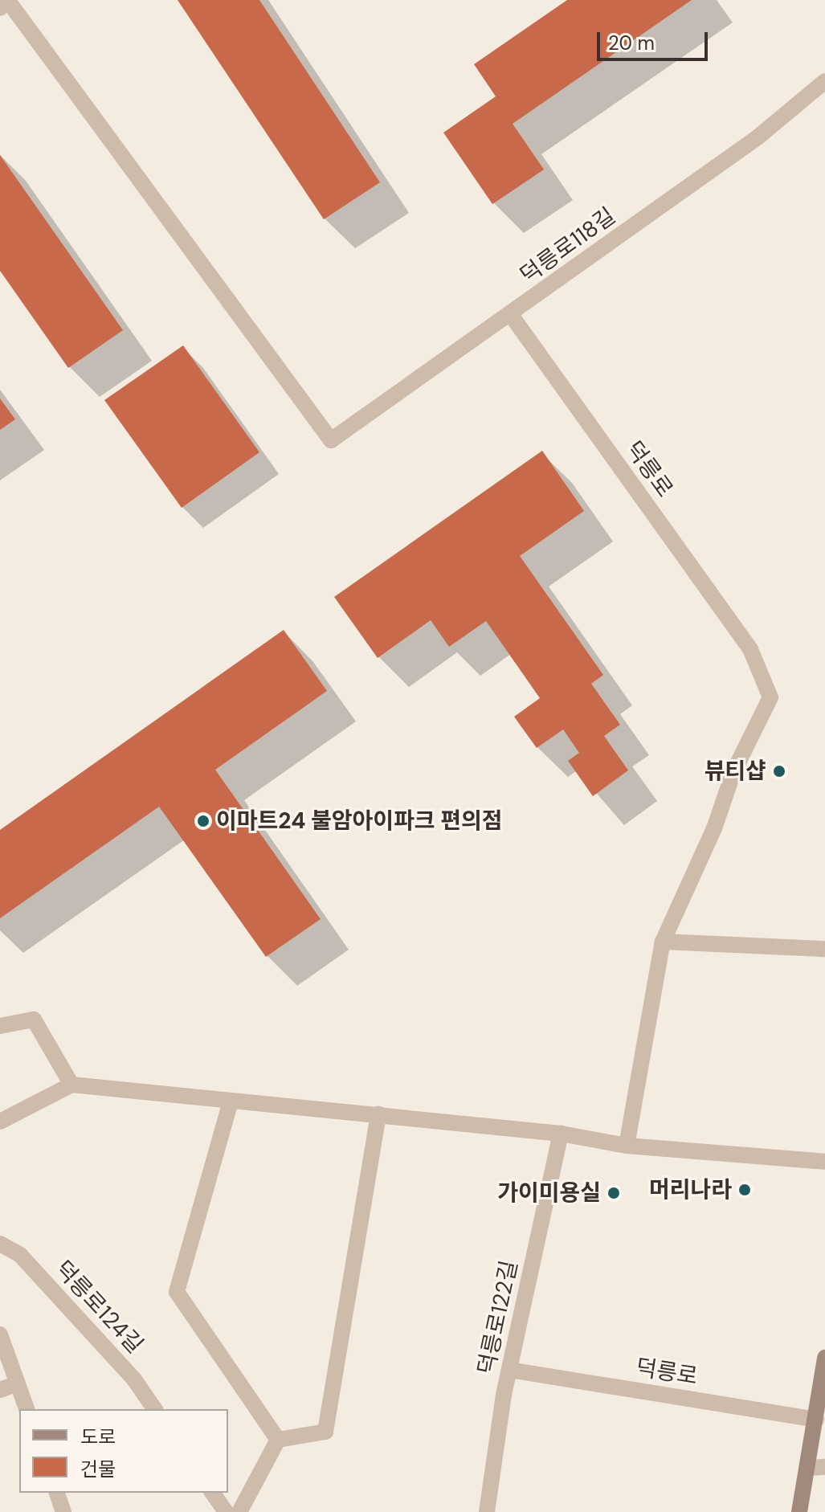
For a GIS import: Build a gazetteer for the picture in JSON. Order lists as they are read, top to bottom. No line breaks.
{"streets":{"street":["덕릉로118길","덕릉로","덕릉로124길","덕릉로122길"]},"crossings":[["덕릉로118길","덕릉로"],["덕릉로","덕릉로122길"]],"places":["뷰티샵","이마트24 불암아이파크 편의점","머리나라","가이미용실"],"legend":["도로","건물"],"scale_bar":"20 m"}
